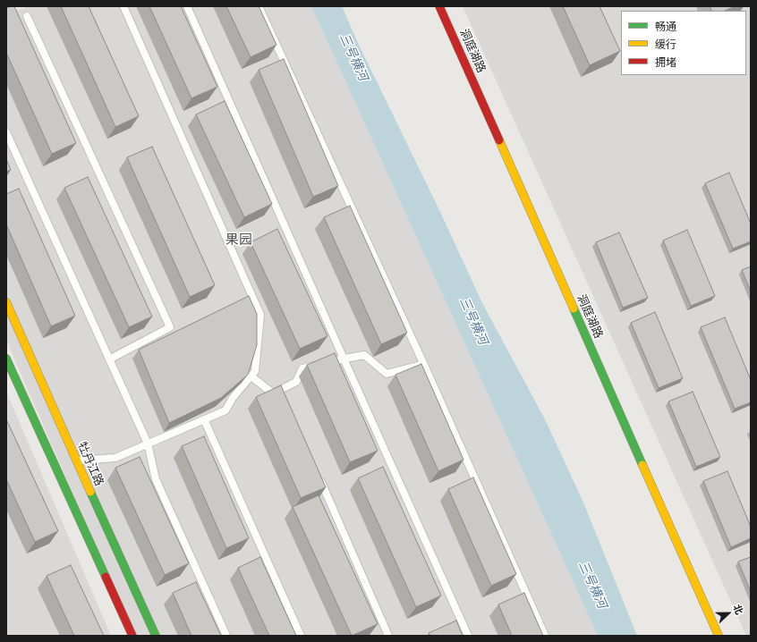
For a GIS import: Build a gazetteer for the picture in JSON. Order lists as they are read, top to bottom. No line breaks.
{"streets":{"street":["洞庭湖路","牡丹江路"]},"districts":["果园"],"water":["三号横河"],"legend":["畅通","缓行","拥堵"],"north":"right"}
